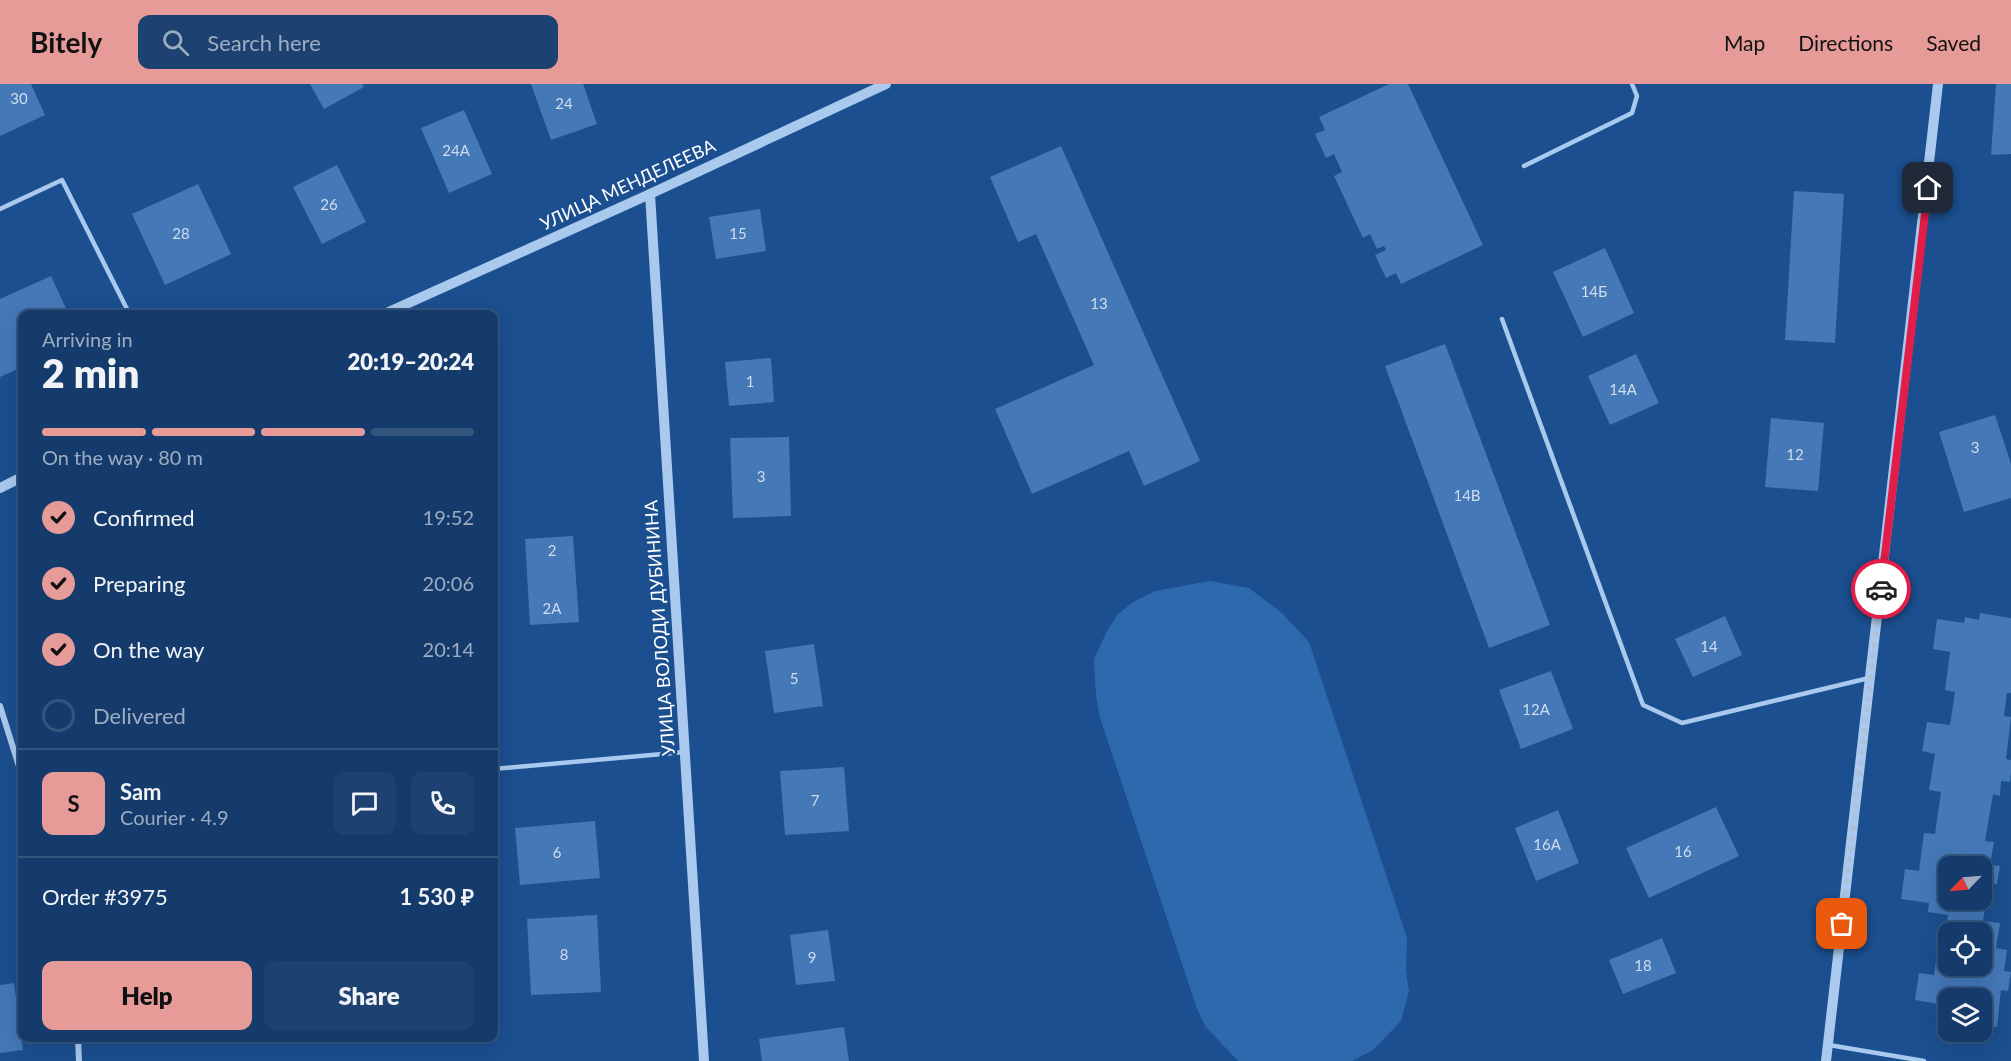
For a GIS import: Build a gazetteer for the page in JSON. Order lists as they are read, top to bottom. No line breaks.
{"streets":{"street":["УЛИЦА МЕНДЕЛЕЕВА","УЛИЦА ВОЛОДИ ДУБИНИНА"]},"crossings":[["УЛИЦА МЕНДЕЛЕЕВА","УЛИЦА ВОЛОДИ ДУБИНИНА"]],"house_numbers":["30","24","24А","26","28","15","14Б","13","1","14А","3","12","3","14В","2","2А","14","5","12А","7","16А","16","6","8","9","18"],"north":"bottom left","page":{"header":"Bitely","search":"Search here","nav":["Map","Directions","Saved"],"heading":["2 min","Arriving in","20:19–20:24"],"panel":["Sam","Courier · 4.9","Order #3975","1 530 ₽"],"bar":"On the way · 80 m","list":[["Confirmed","19:52"],["Preparing","20:06"],["On the way","20:14"],"Delivered"],"round":"S","buttons":["Help","Share"]}}
